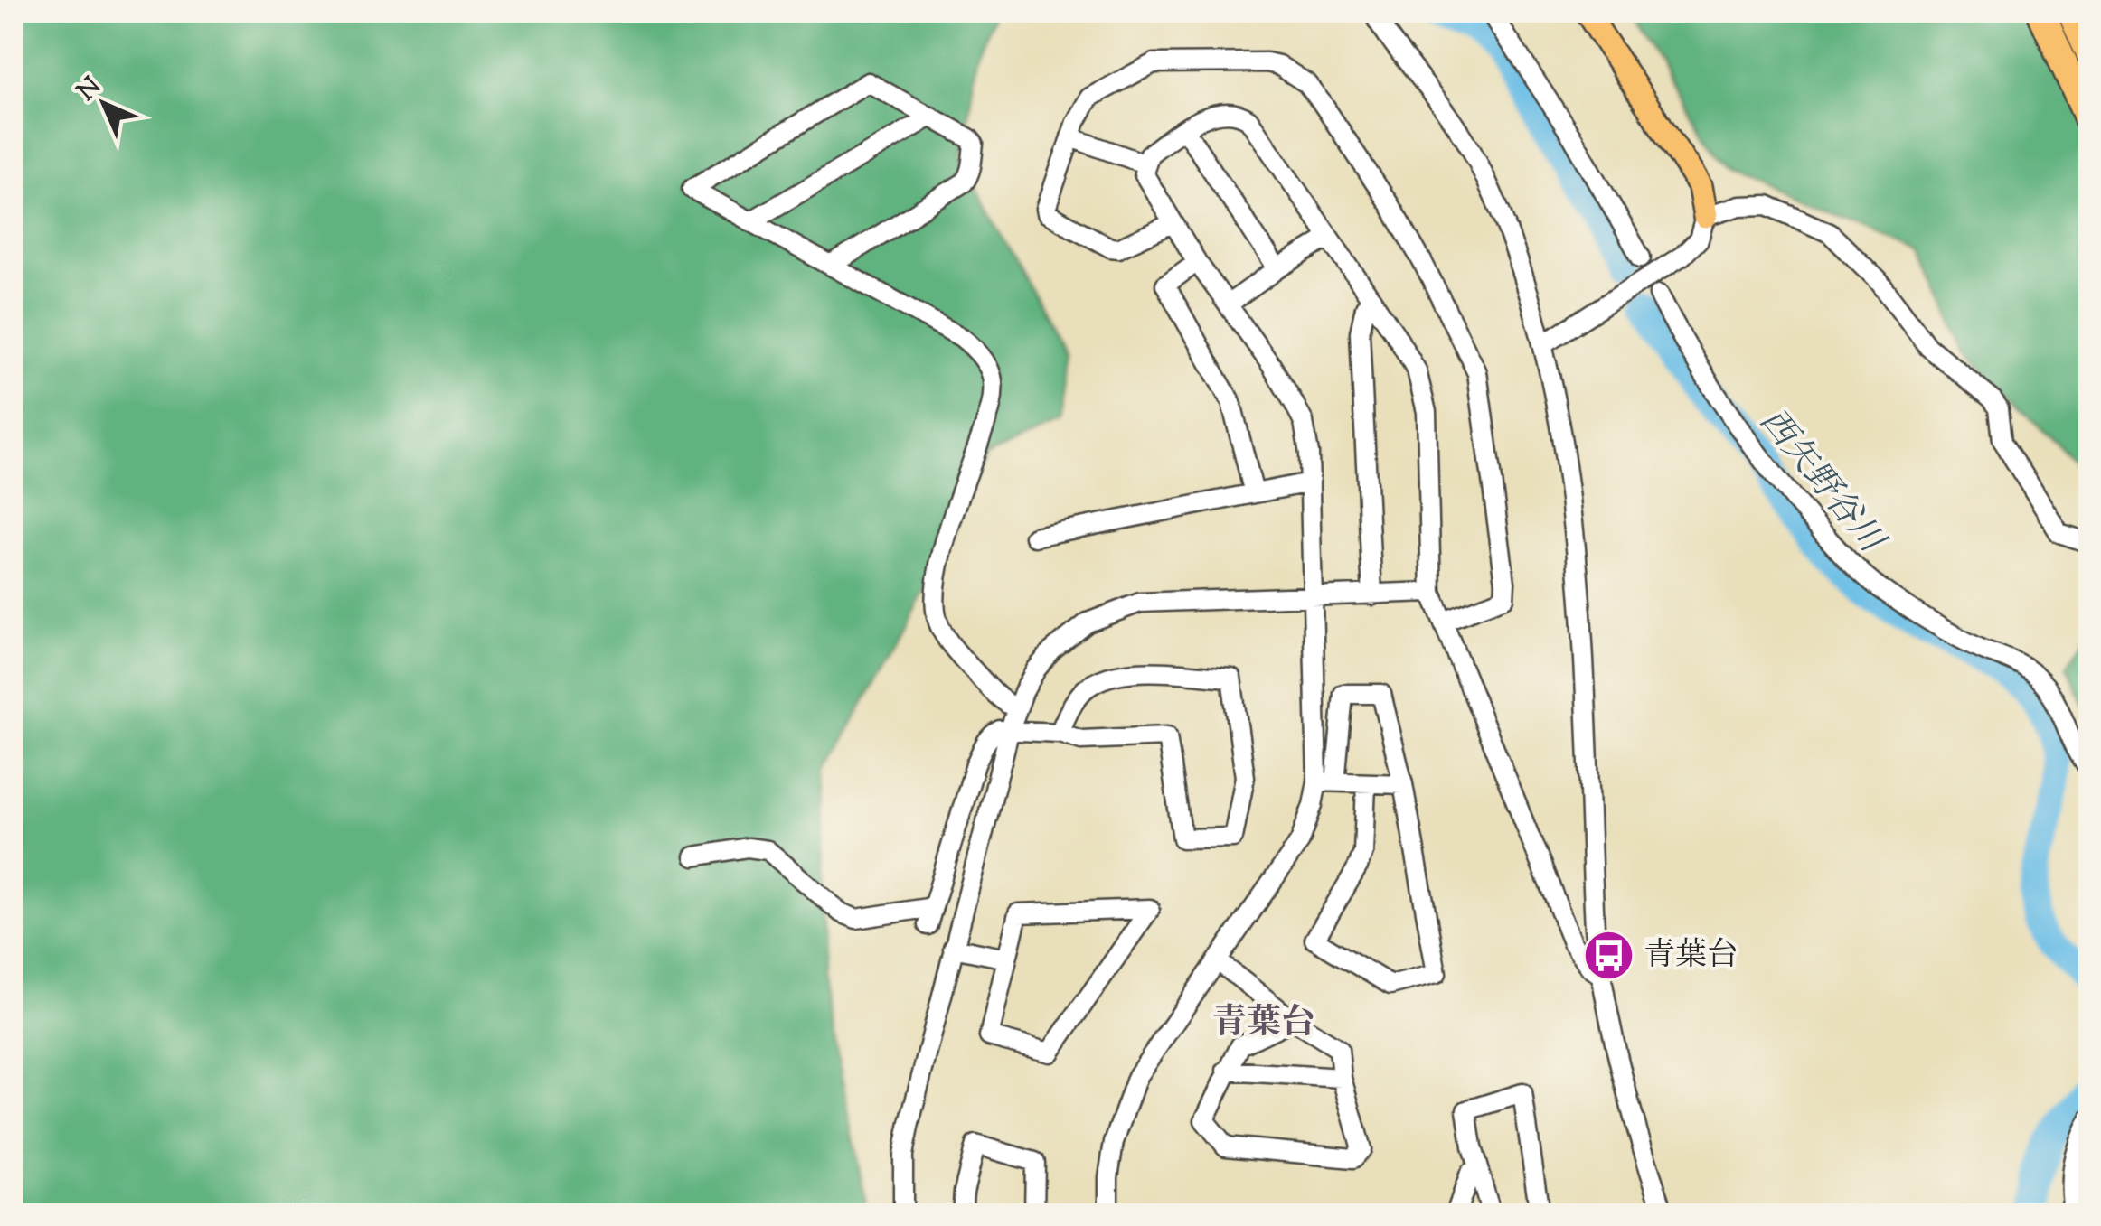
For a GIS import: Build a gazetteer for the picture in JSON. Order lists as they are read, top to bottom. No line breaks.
{"districts":["青葉台"],"water":["西矢野谷川"],"places":{"bus stop":["青葉台"]},"north":"top left"}
